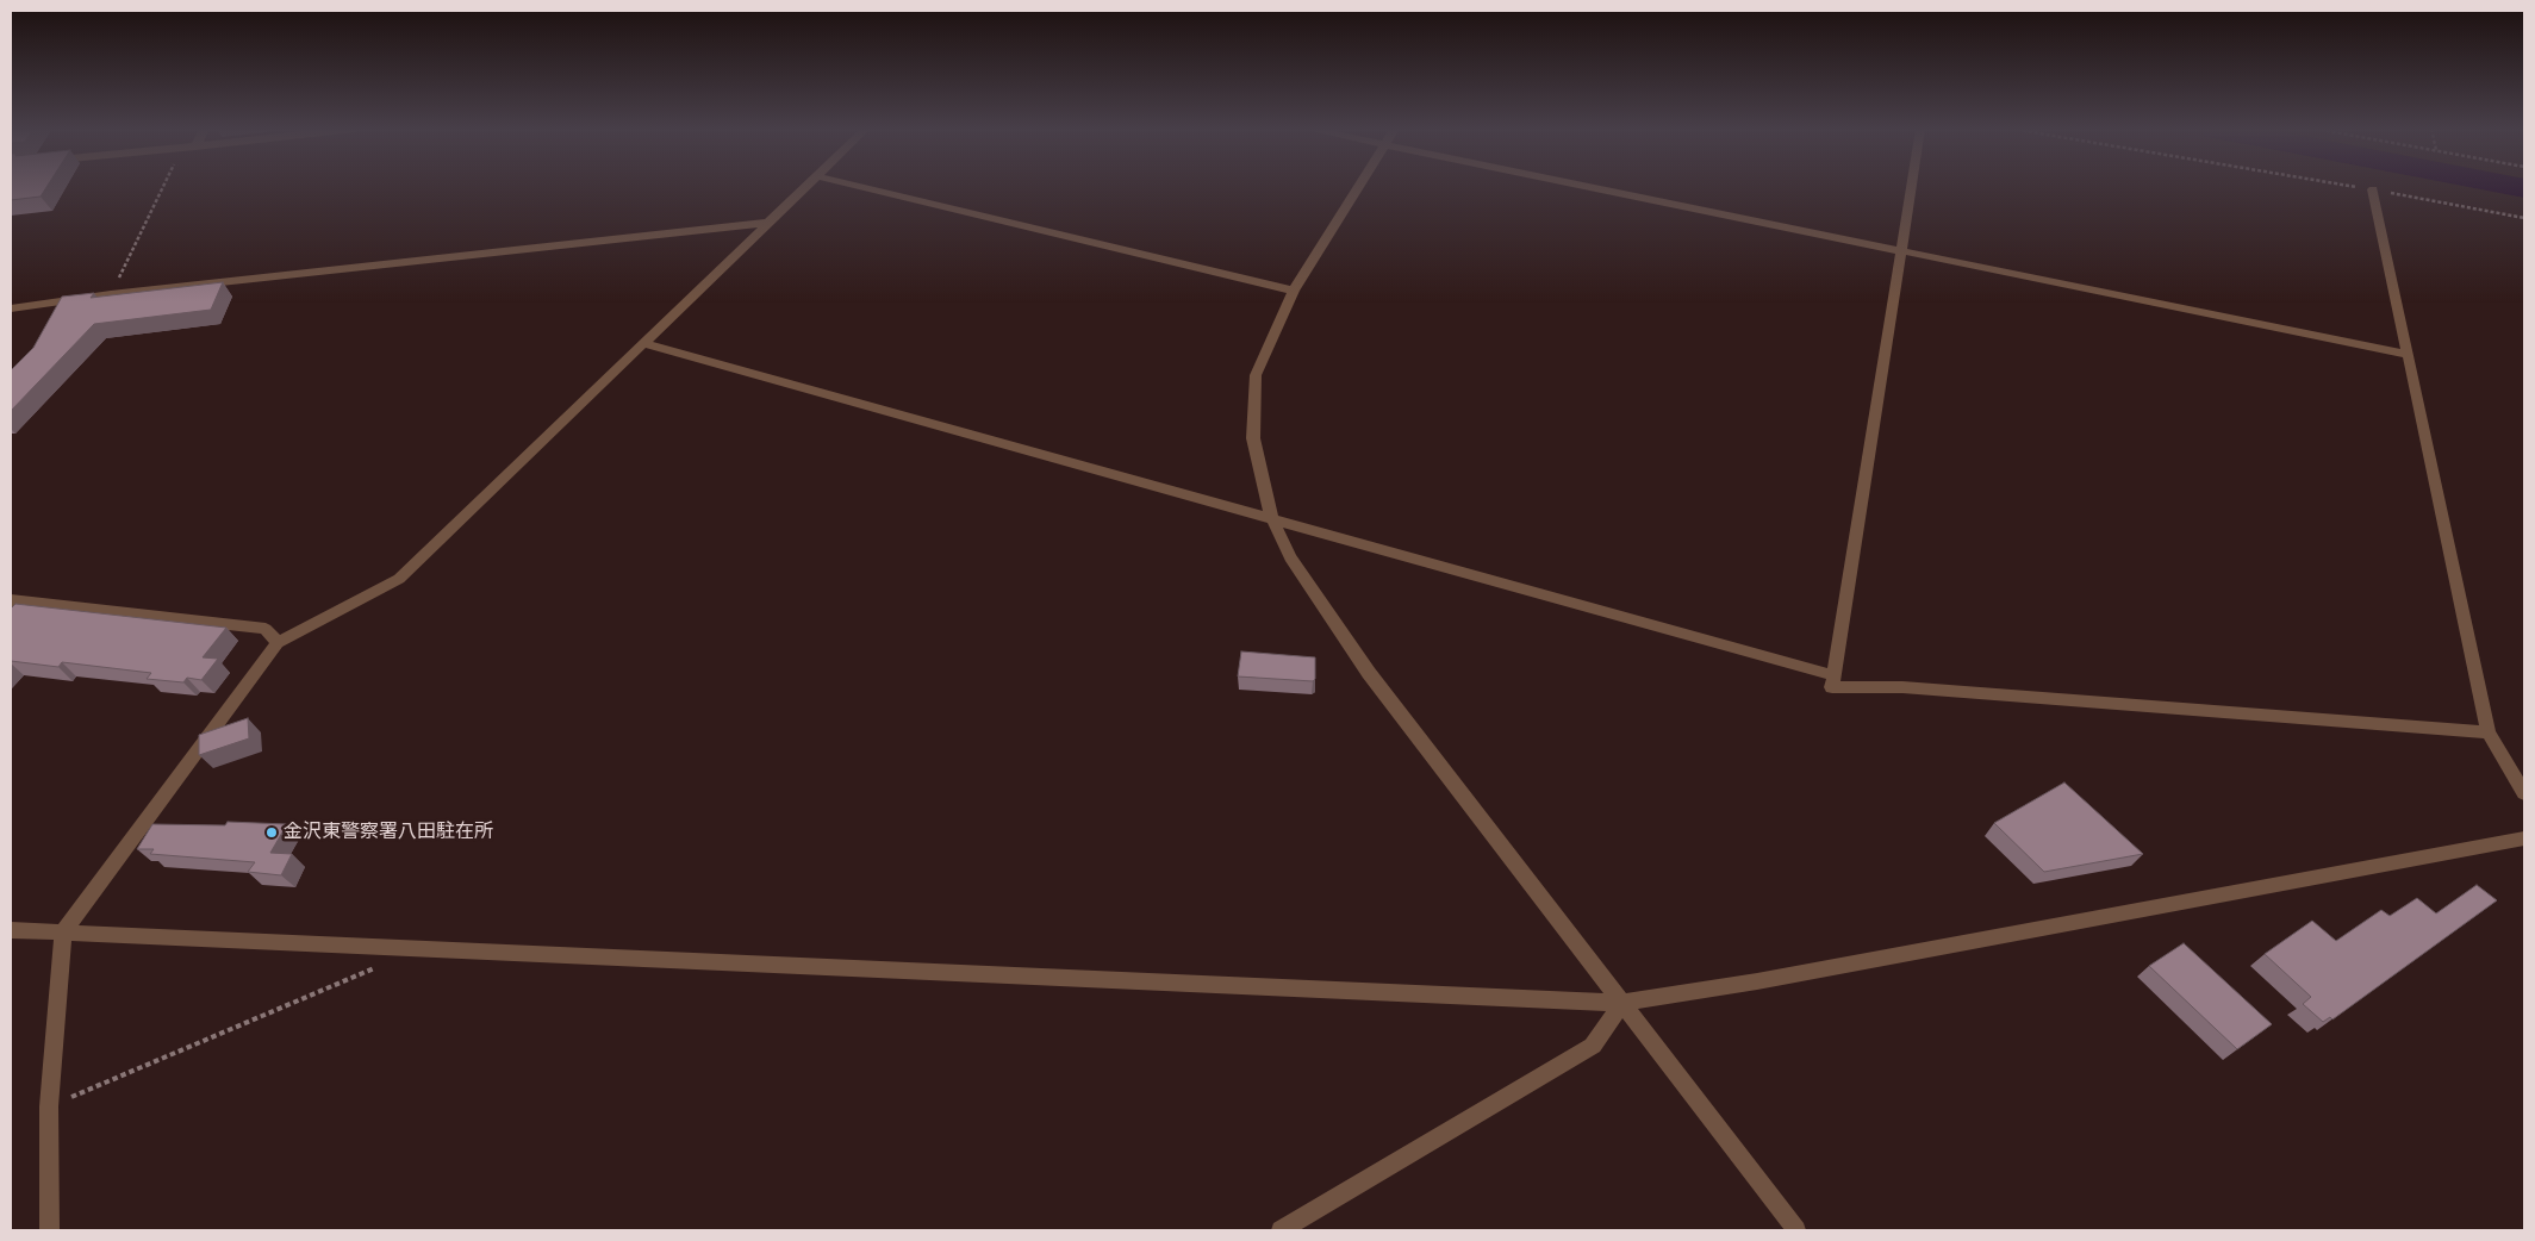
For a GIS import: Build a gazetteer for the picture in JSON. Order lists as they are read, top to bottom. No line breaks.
{"places":["金沢東警察署八田駐在所"]}
